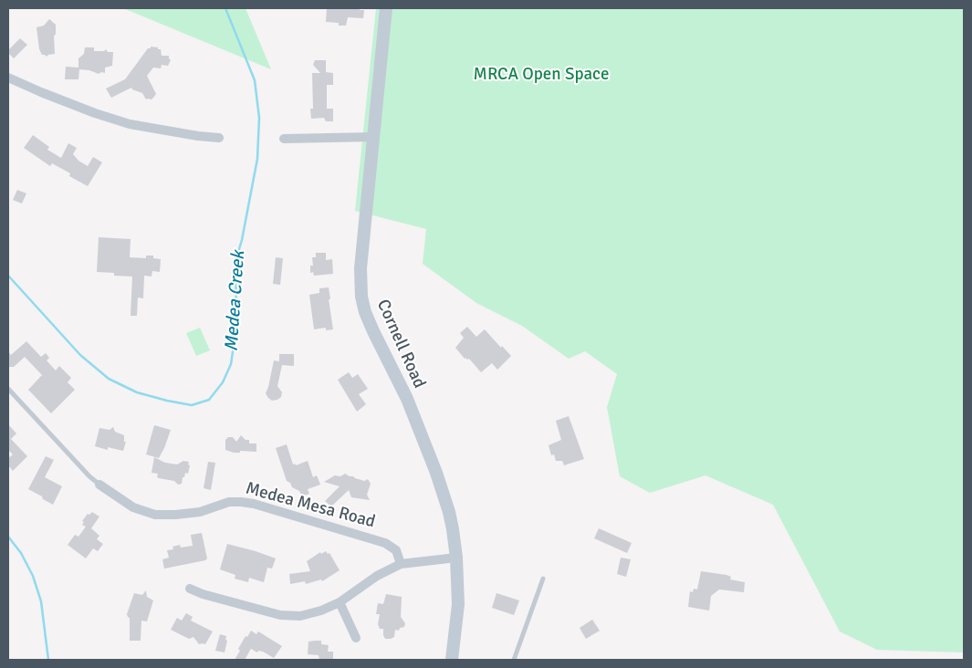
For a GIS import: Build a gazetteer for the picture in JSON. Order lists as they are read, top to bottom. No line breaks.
{"streets":{"main road":["Cornell Road"],"street":["Medea Mesa Road"]},"water":["Medea Creek"],"parks":["MRCA Open Space"]}
